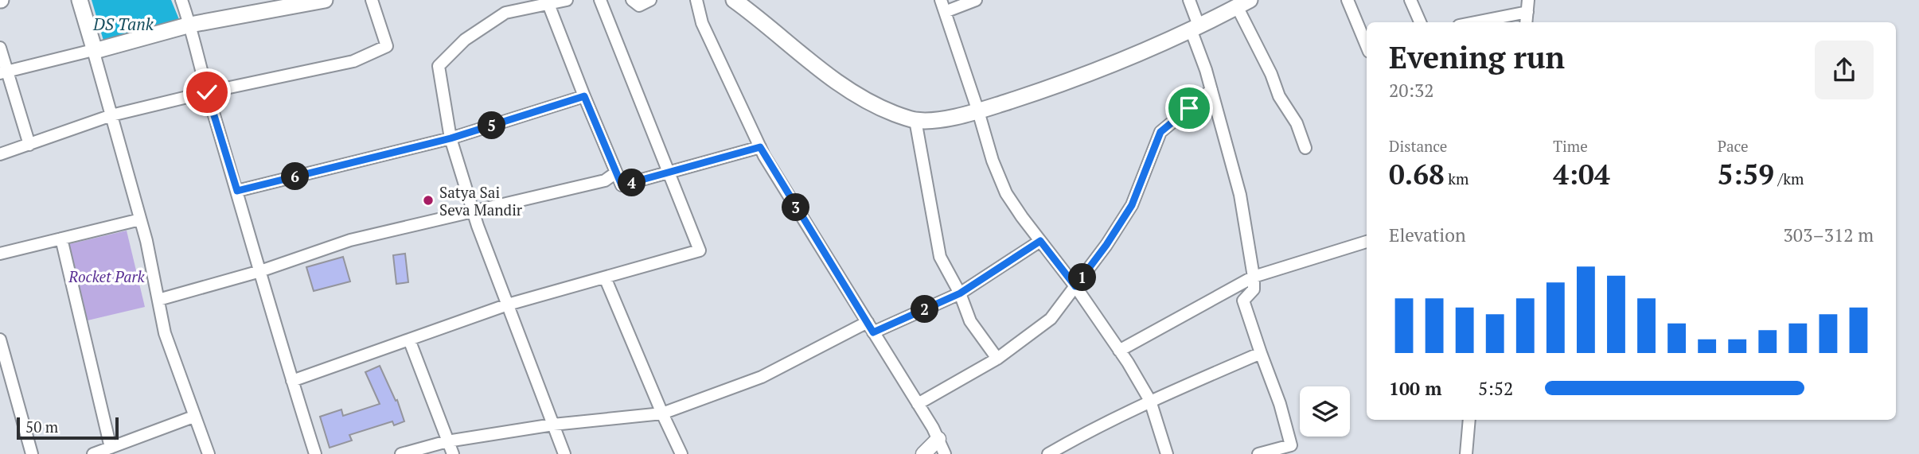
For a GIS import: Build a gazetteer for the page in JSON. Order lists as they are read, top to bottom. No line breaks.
{"water":["DS Tank"],"parks":["Rocket Park"],"places":["Satya Sai Seva Mandir"],"scale_bar":"50 m","page":{"heading":["Evening run","20:32"],"pins":["5","6","4","3","1","2"],"stats":[["Distance","0.68 km"],["Time","4:04"],["Pace","5:59 /km"]],"chart":["Elevation","303–312 m"],"list":[{"name":"100 m","note":"5:52"}],"scale":"50 m"}}
